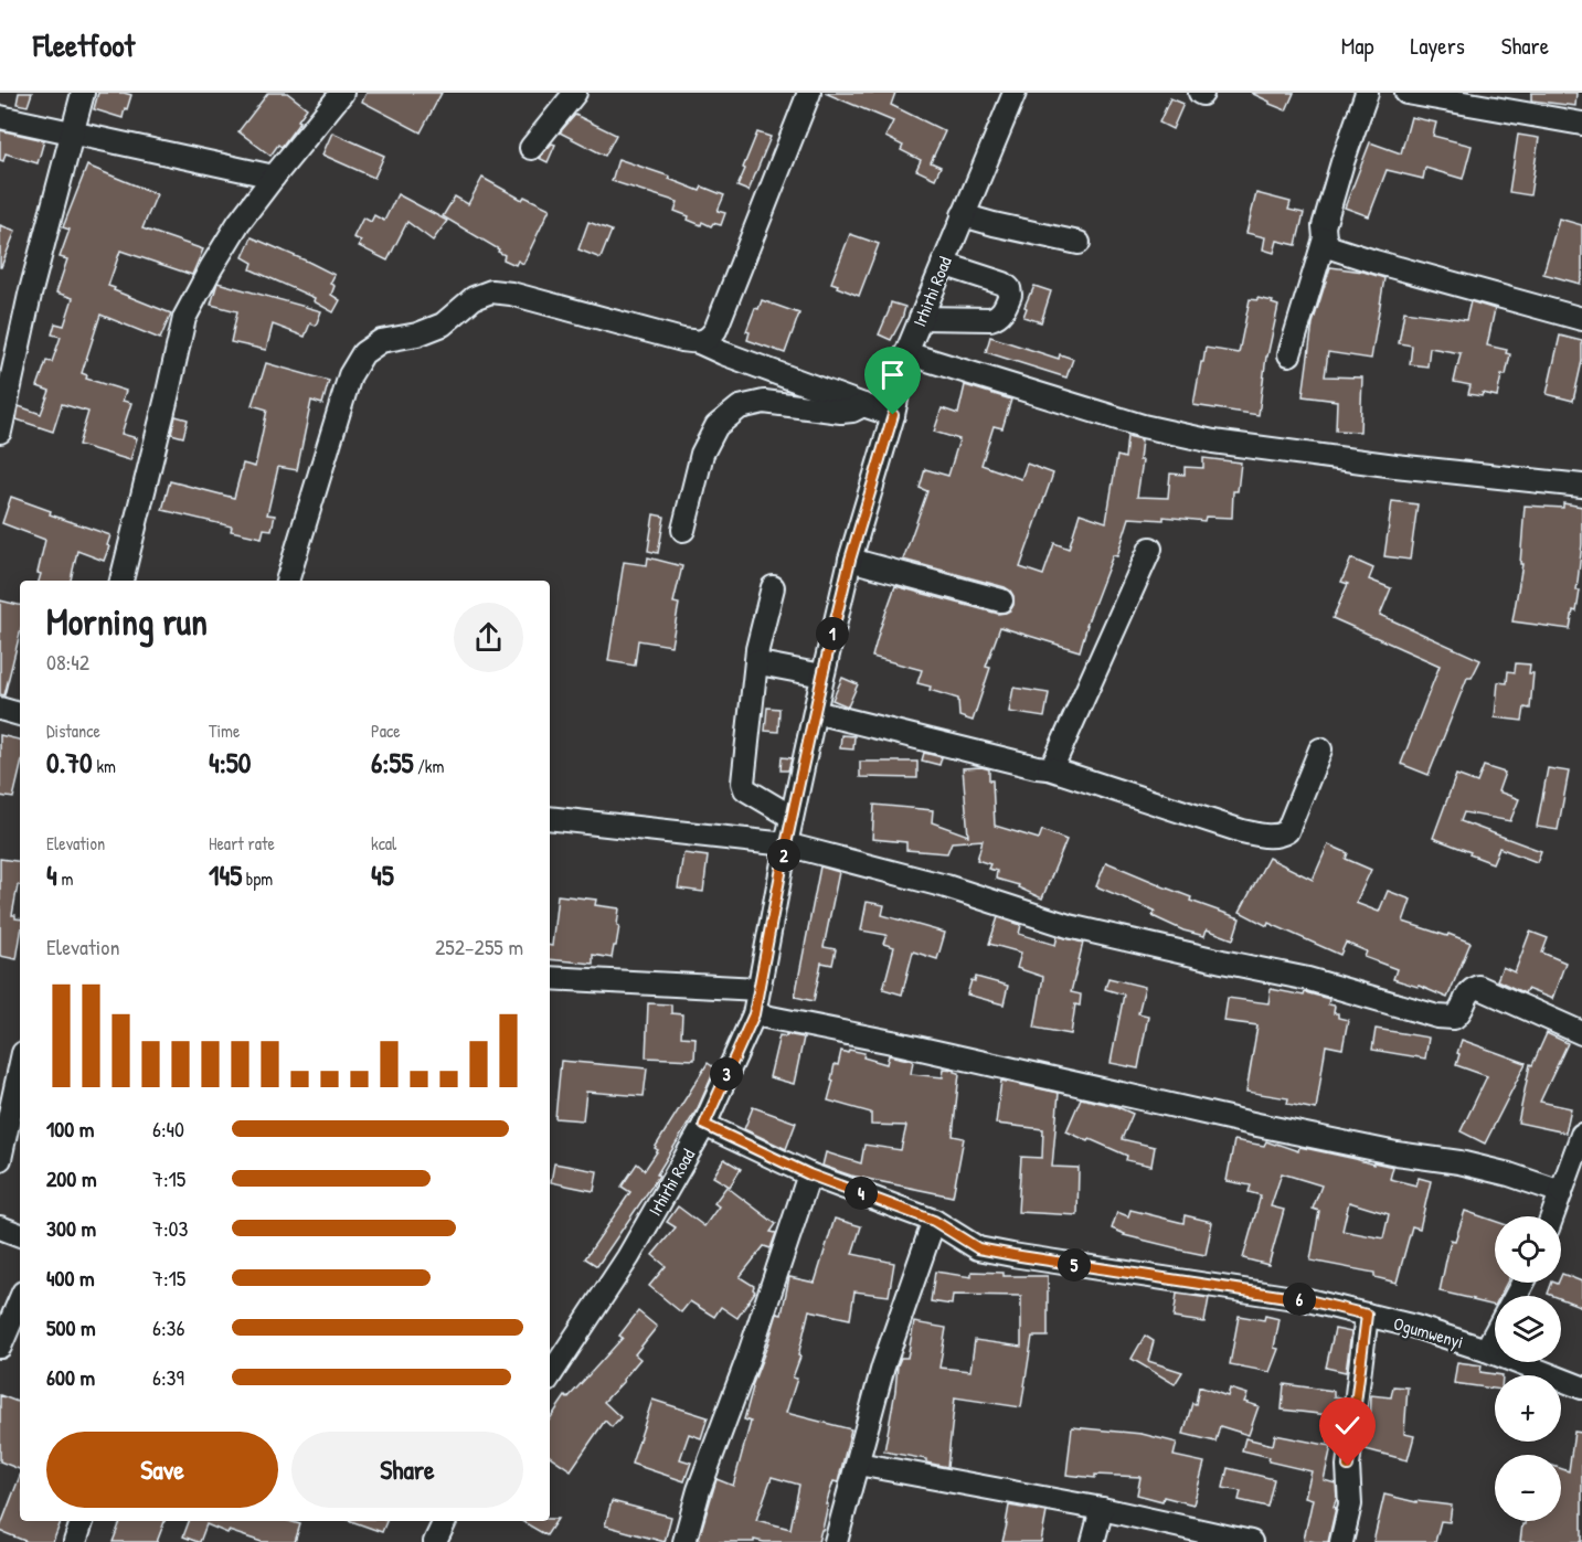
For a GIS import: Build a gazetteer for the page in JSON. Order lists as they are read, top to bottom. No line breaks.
{"streets":{"street":["Irhirhi Road","Ogumwenyi"]},"crossings":[["Irhirhi Road","Ogumwenyi"]],"page":{"header":"Fleetfoot","nav":["Map","Layers","Share"],"heading":["Morning run","08:42"],"pins":["1","2","3","4","5","6"],"stats":[["Distance","0.70 km"],["Time","4:50"],["Pace","6:55 /km"],["Elevation","4 m"],["Heart rate","145 bpm"],["kcal","45"]],"chart":["Elevation","252–255 m"],"list":[{"name":"100 m","note":"6:40"},{"name":"200 m","note":"7:15"},{"name":"300 m","note":"7:03"},{"name":"400 m","note":"7:15"},{"name":"500 m","note":"6:36"},{"name":"600 m","note":"6:39"}],"map_buttons":["+","−"],"buttons":["Save","Share"]}}
